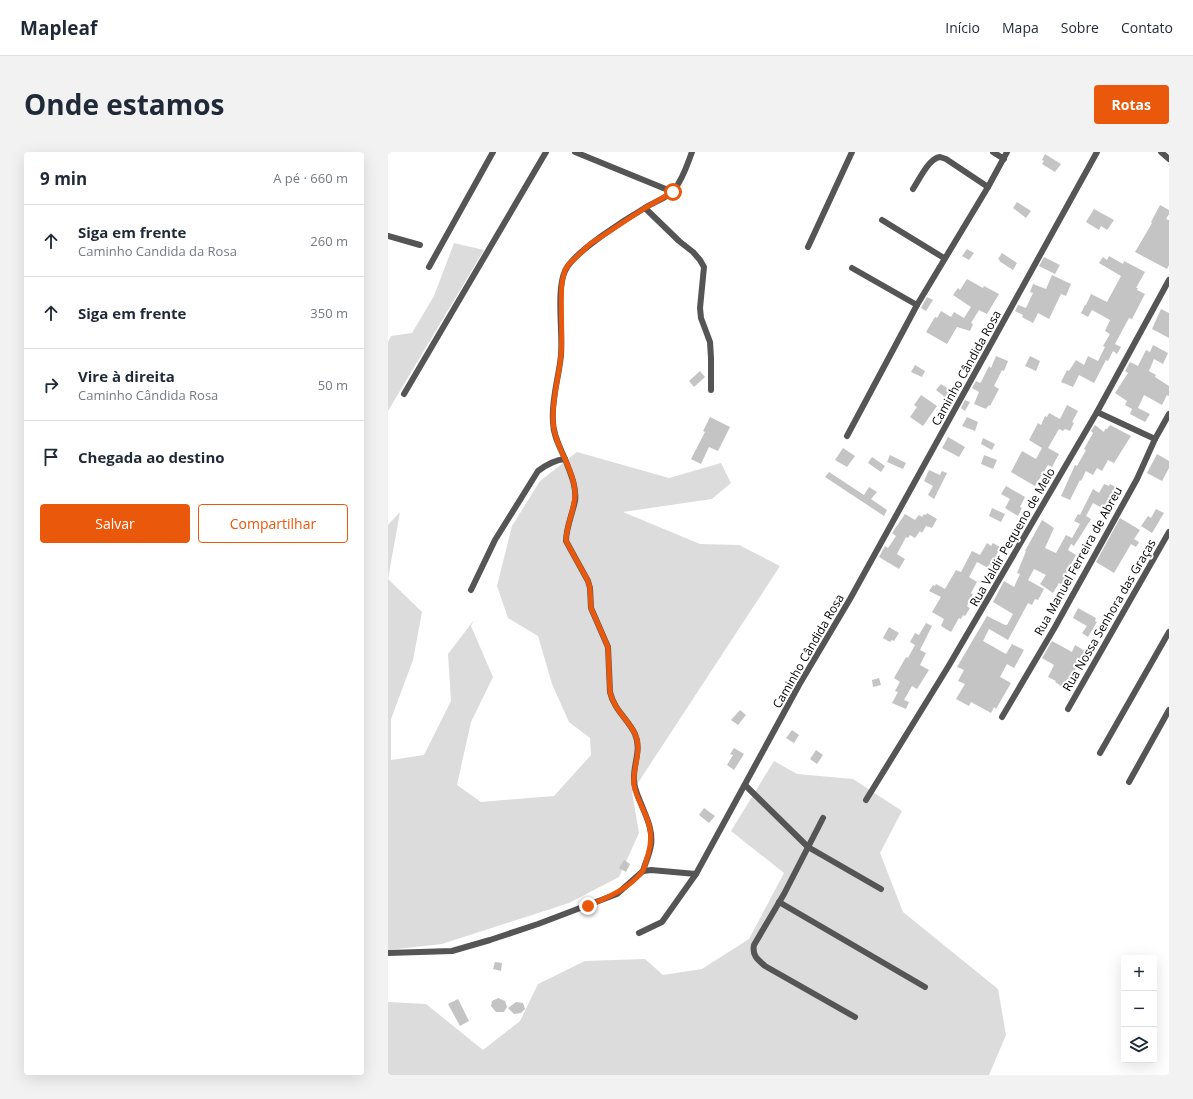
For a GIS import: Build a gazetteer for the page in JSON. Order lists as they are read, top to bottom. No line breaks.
{"streets":{"street":["Caminho Cândida Rosa","Rua Valdir Pequeno de Melo","Rua Manuel Ferreira de Abreu","Rua Nossa Senhora das Graças"]},"page":{"header":"Mapleaf","nav":["Início","Mapa","Sobre","Contato"],"title":"Onde estamos","buttons":["Rotas",["Salvar","Compartilhar"]],"heading":["9 min","A pé · 660 m"],"list":[["Siga em frente","Caminho Candida da Rosa","260 m"],["Siga em frente","350 m"],["Vire à direita","Caminho Cândida Rosa","50 m"],"Chegada ao destino"],"map_buttons":["+","−"]}}
